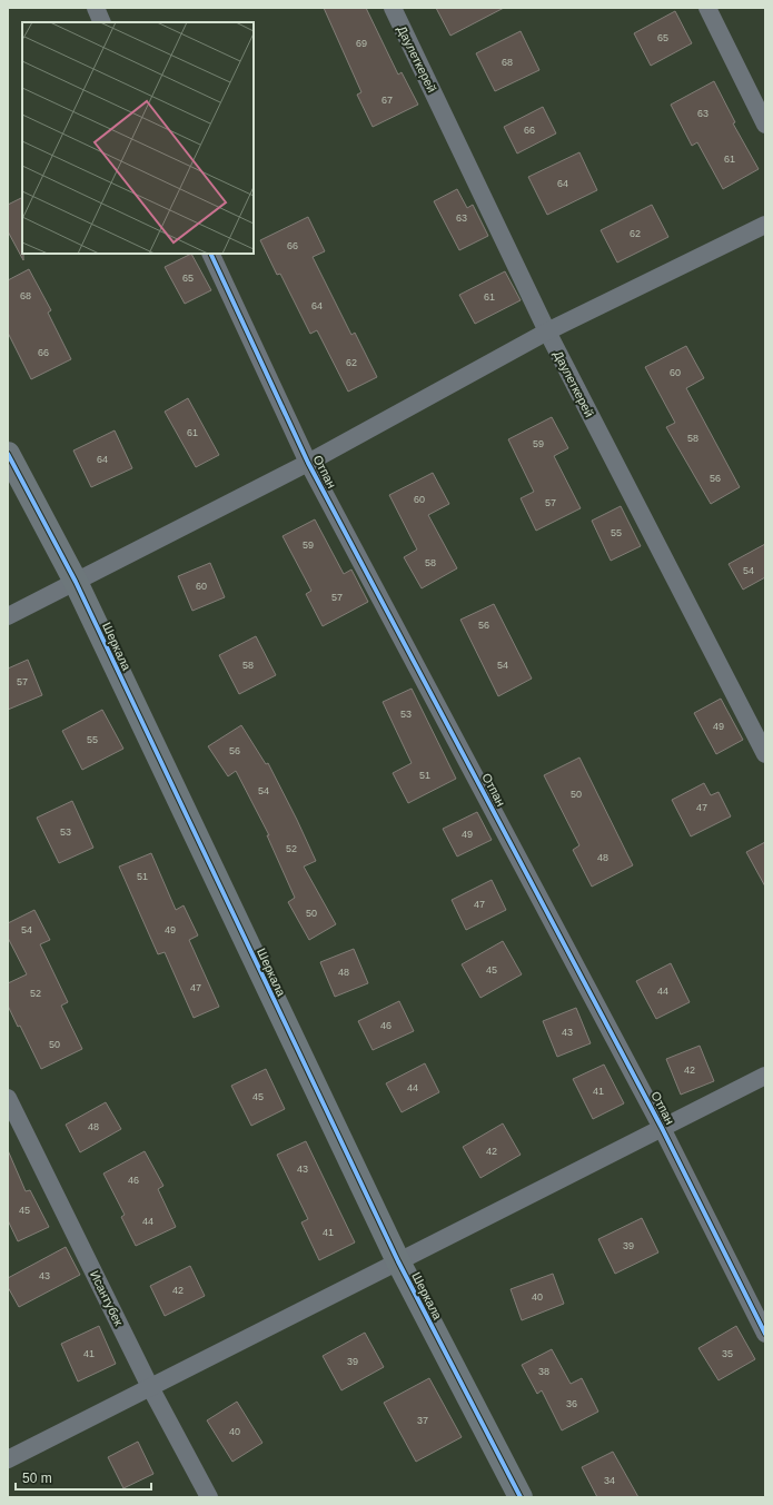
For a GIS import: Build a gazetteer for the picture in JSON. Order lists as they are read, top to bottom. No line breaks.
{"streets":{"street":["Даулеткерей","Отпан","Шеркала","Исантубек"]},"house_numbers":["65","69","68","67","63","66","61","64","63","62","66","65","68","61","64","66","62","60","61","58","59","64","56","60","57","55","59","58","54","60","57","56","58","54","57","53","49","55","56","51","54","50","47","53","49","52","48","51","47","50","54","49","45","48","47","44","52","46","43","50","42","44","41","45","48","42","43","46","45","44","41","39","43","42","40","41","35","39","38","36","37","40","34"],"scale_bar":"50 m"}
